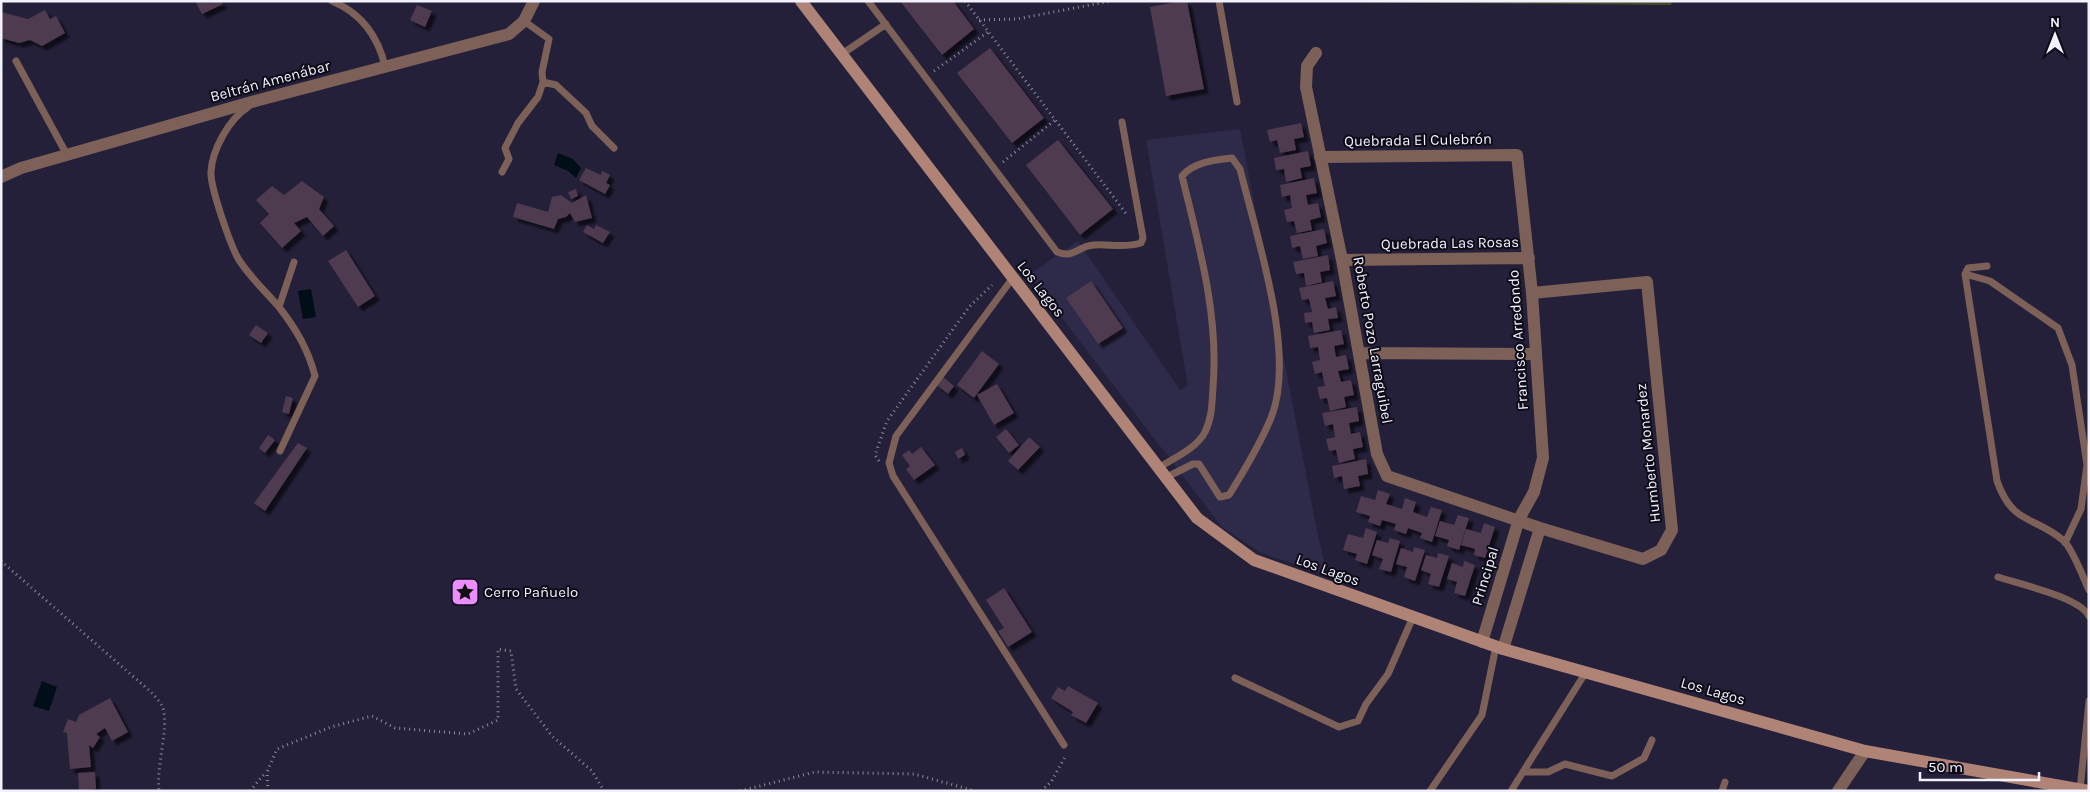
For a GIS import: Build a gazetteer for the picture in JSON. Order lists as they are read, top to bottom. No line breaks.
{"streets":{"main road":["Los Lagos"],"street":["Beltrán Amenábar","Quebrada El Culebrón","Quebrada Las Rosas","Roberto Pozo Larraguibel","Francisco Arredondo","Humberto Monardez","Principal"]},"crossings":[["Quebrada El Culebrón","Roberto Pozo Larraguibel"],["Quebrada El Culebrón","Francisco Arredondo"],["Quebrada Las Rosas","Roberto Pozo Larraguibel"],["Quebrada Las Rosas","Francisco Arredondo"],["Los Lagos","Principal"],["Roberto Pozo Larraguibel","Francisco Arredondo"],["Roberto Pozo Larraguibel","Humberto Monardez"],["Roberto Pozo Larraguibel","Principal"],["Francisco Arredondo","Humberto Monardez"],["Francisco Arredondo","Principal"]],"places":{"place":["Cerro Pañuelo"]},"scale_bar":"50 m","north":"top"}
